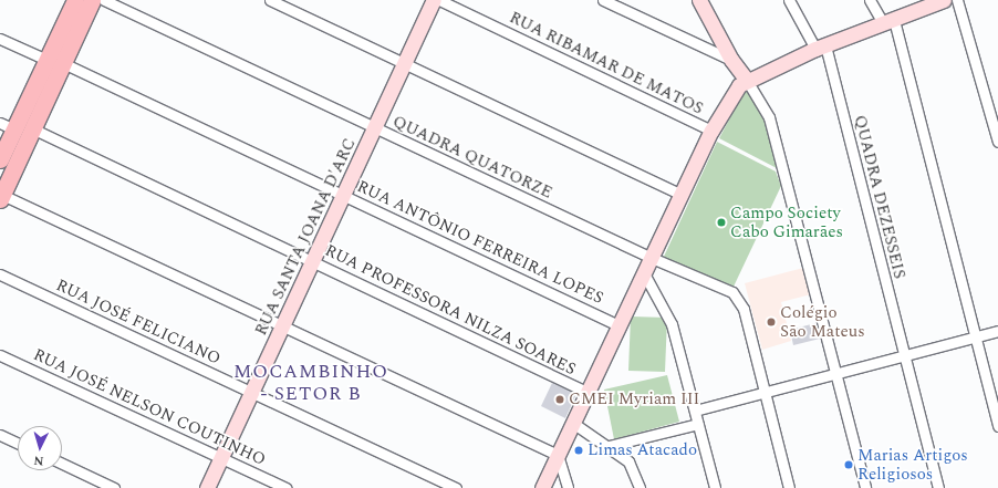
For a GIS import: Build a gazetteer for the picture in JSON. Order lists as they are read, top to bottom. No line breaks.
{"streets":{"street":["RUA RIBAMAR DE MATOS","QUADRA QUATORZE","QUADRA DEZESSEIS","RUA SANTA JOANA D'ARC","RUA ANTÔNIO FERREIRA LOPES","RUA PROFESSORA NILZA SOARES","RUA JOSÉ FELICIANO","RUA JOSÉ NELSON COUTINHO"]},"crossings":[["QUADRA QUATORZE","RUA SANTA JOANA D'ARC"],["RUA SANTA JOANA D'ARC","RUA ANTÔNIO FERREIRA LOPES"],["RUA SANTA JOANA D'ARC","RUA PROFESSORA NILZA SOARES"],["RUA SANTA JOANA D'ARC","RUA JOSÉ FELICIANO"],["RUA SANTA JOANA D'ARC","RUA JOSÉ NELSON COUTINHO"]],"districts":["MOCAMBINHO - SETOR B"],"places":["Campo Society Cabo Gimarães","Colégio São Mateus","CMEI Myriam III","Limas Atacado","Marias Artigos Religiosos"],"north":"bottom"}
